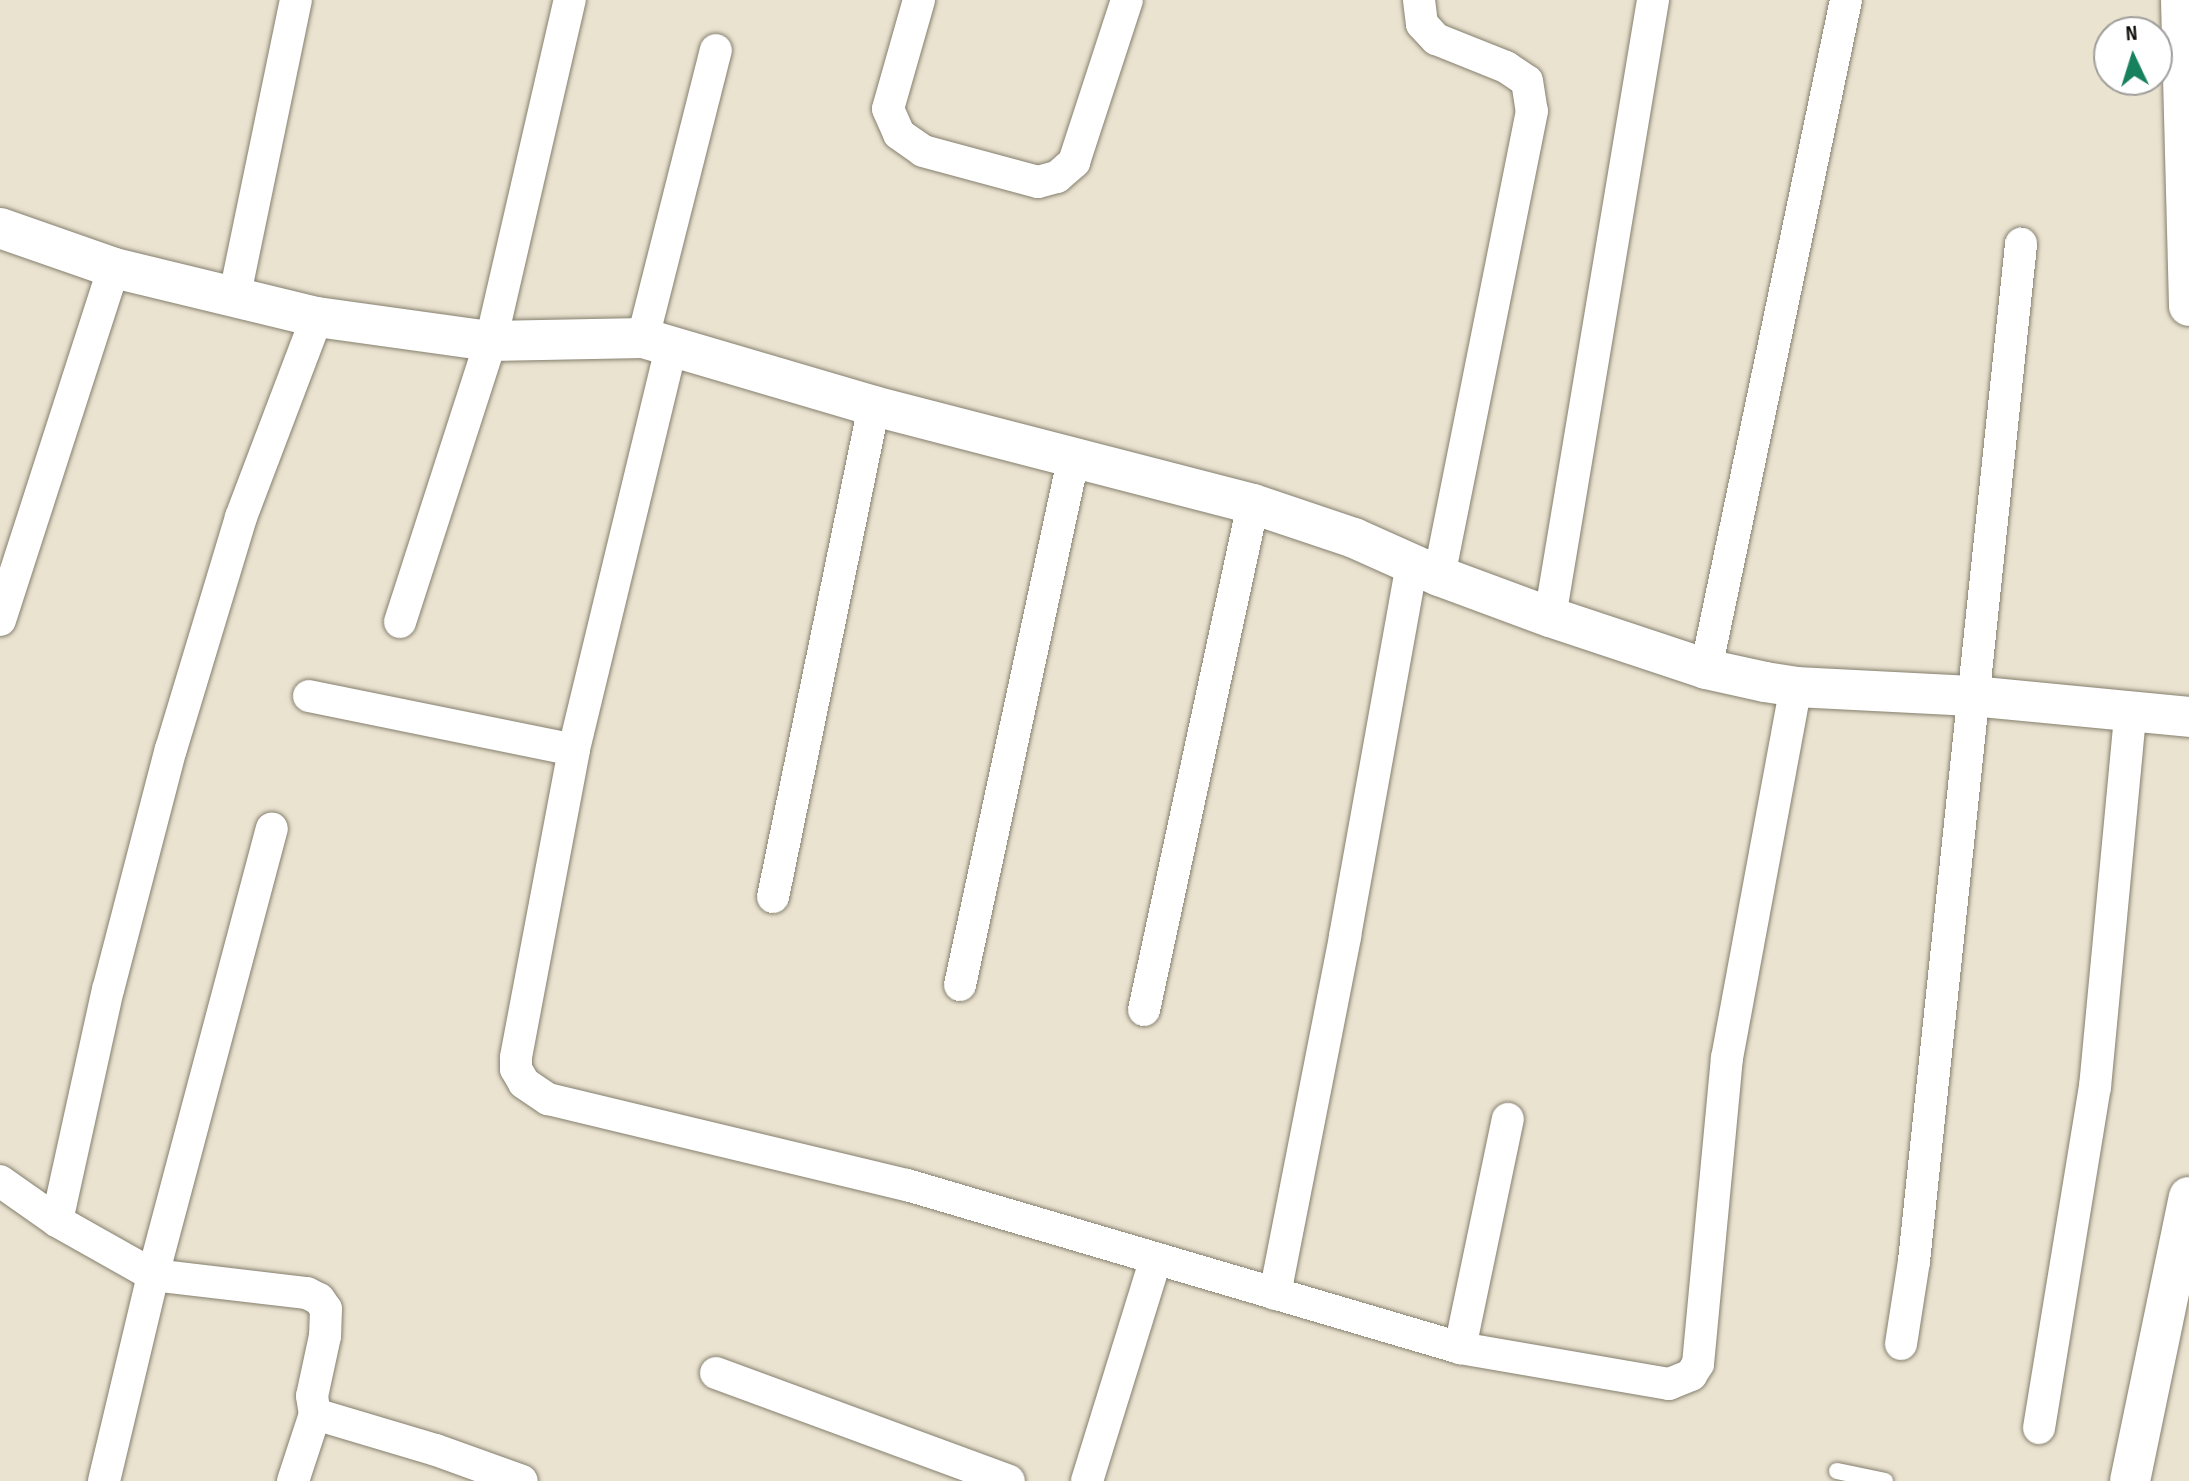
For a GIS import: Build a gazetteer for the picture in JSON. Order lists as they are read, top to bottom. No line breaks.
{"north":"top"}
